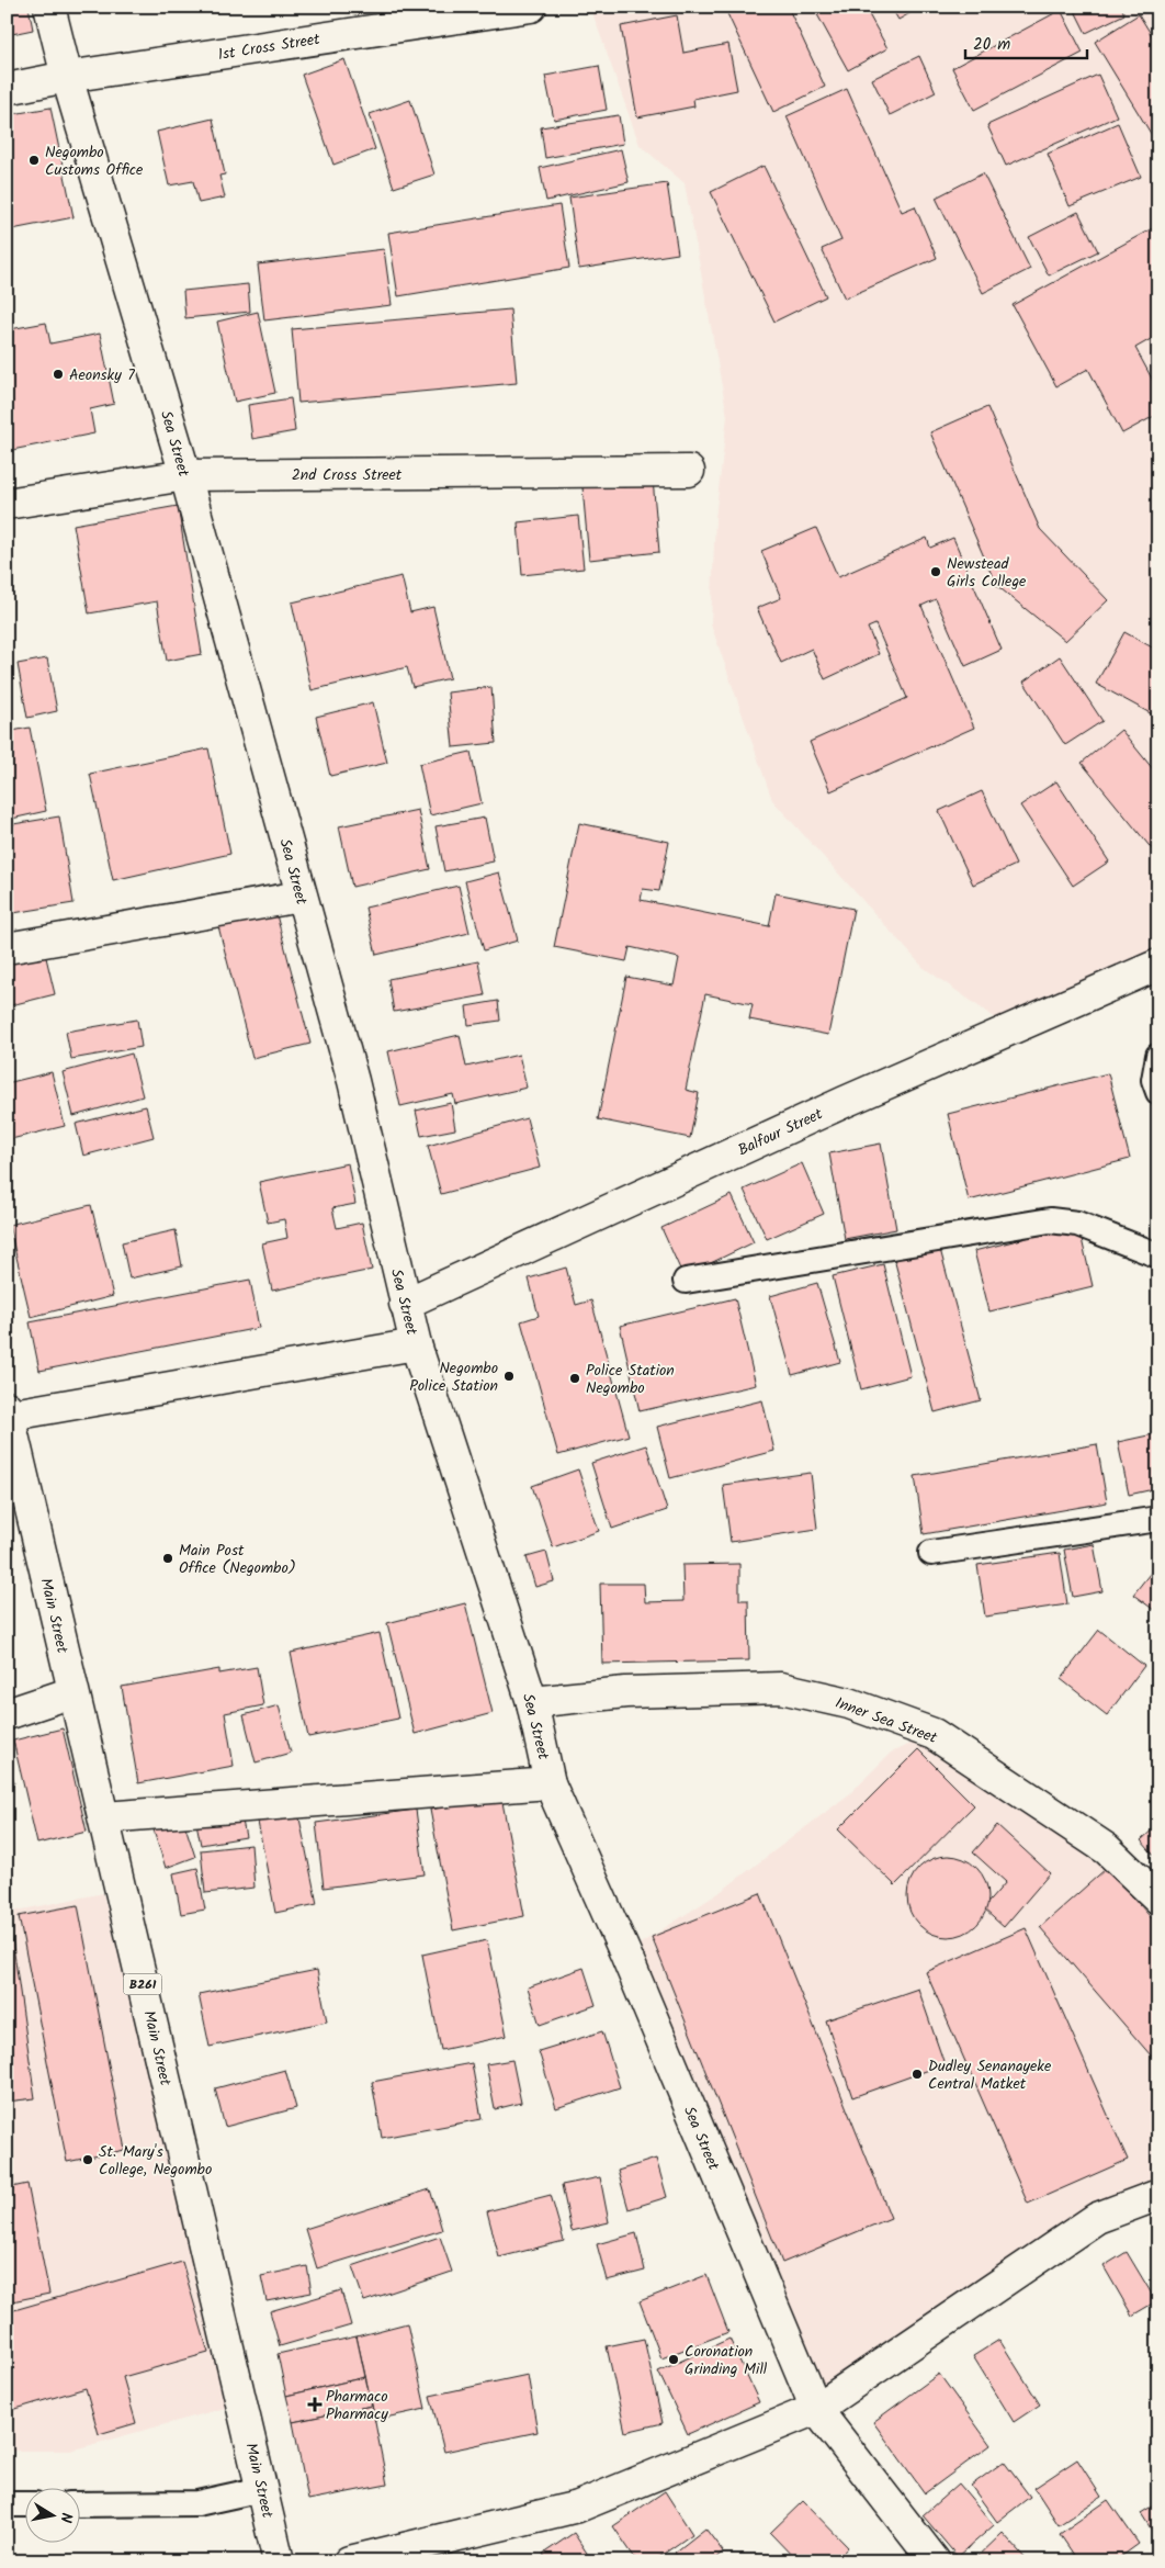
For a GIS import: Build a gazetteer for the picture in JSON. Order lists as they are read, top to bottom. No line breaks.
{"streets":{"street":["1st Cross Street","Sea Street","2nd Cross Street","Balfour Street","Main Street","Inner Sea Street","B261"]},"crossings":[["1st Cross Street","Sea Street"],["Sea Street","2nd Cross Street"],["Sea Street","Balfour Street"],["Sea Street","Inner Sea Street"]],"places":{"other":["Negombo Customs Office","Aeonsky 7","Newstead Girls College","Negombo Police Station","Police Station Negombo","Main Post Office (Negombo)","Dudley Senanayeke Central Matket","St. Mary's College, Negombo","Coronation Grinding Mill"],"health":["Pharmaco Pharmacy"]},"scale_bar":"20 m","north":"right"}
